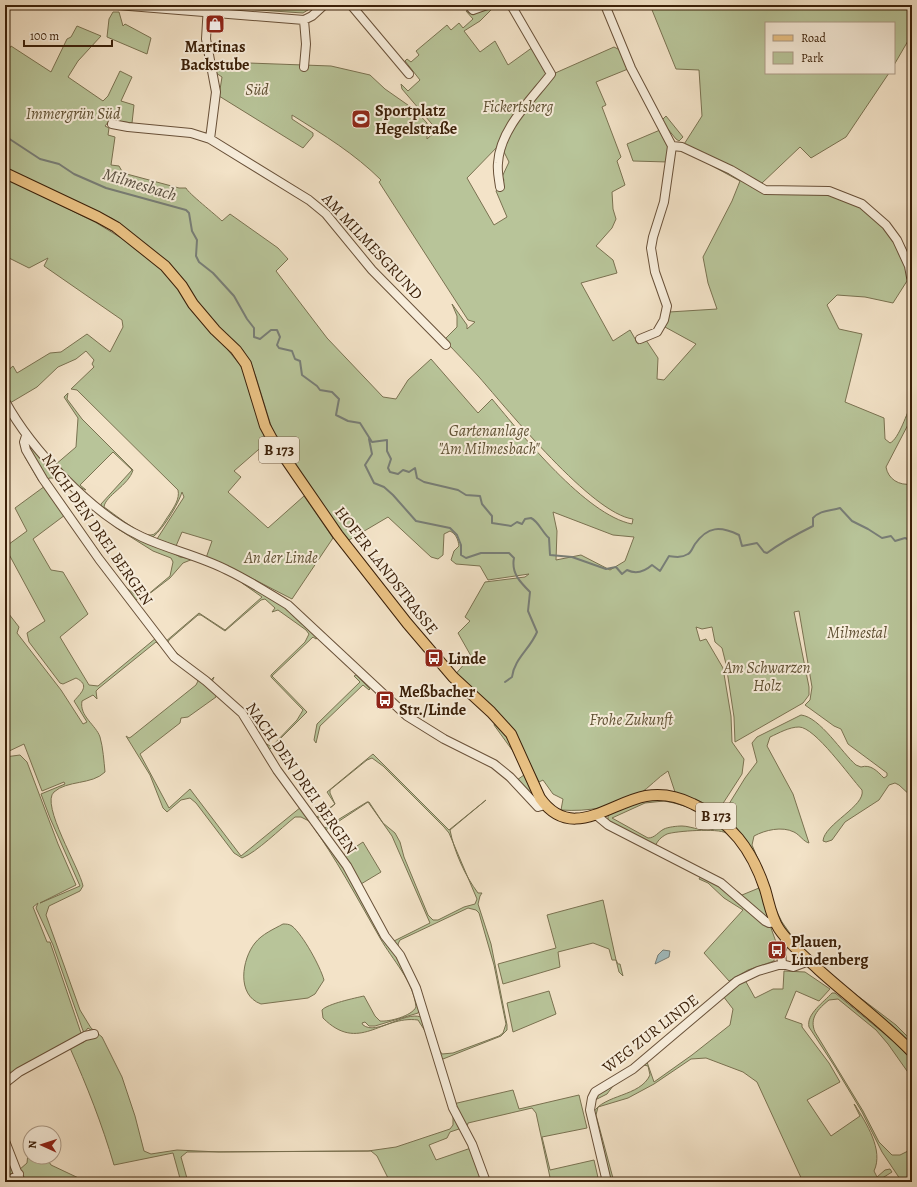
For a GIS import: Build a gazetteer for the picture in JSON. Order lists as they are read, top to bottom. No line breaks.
{"streets":{"main road":["B 173","HOFER LANDSTRASSE"],"street":["AM MILMESGRUND","NACH DEN DREI BERGEN","WEG ZUR LINDE"]},"crossings":[["HOFER LANDSTRASSE","WEG ZUR LINDE"]],"water":["Milmesbach"],"parks":["Süd","Fickertsberg","Immergrün Süd","Gartenanlage \"Am Milmesbach\"","An der Linde","Milmestal","Am Schwarzen Holz","Frohe Zukunft"],"places":{"shop":["Martinas Backstube"],"sports":["Sportplatz Hegelstraße"],"bus stop":["Linde","Meßbacher Str./Linde","Plauen, Lindenberg"]},"legend":["Road","Park"],"scale_bar":"100 m","north":"left"}
